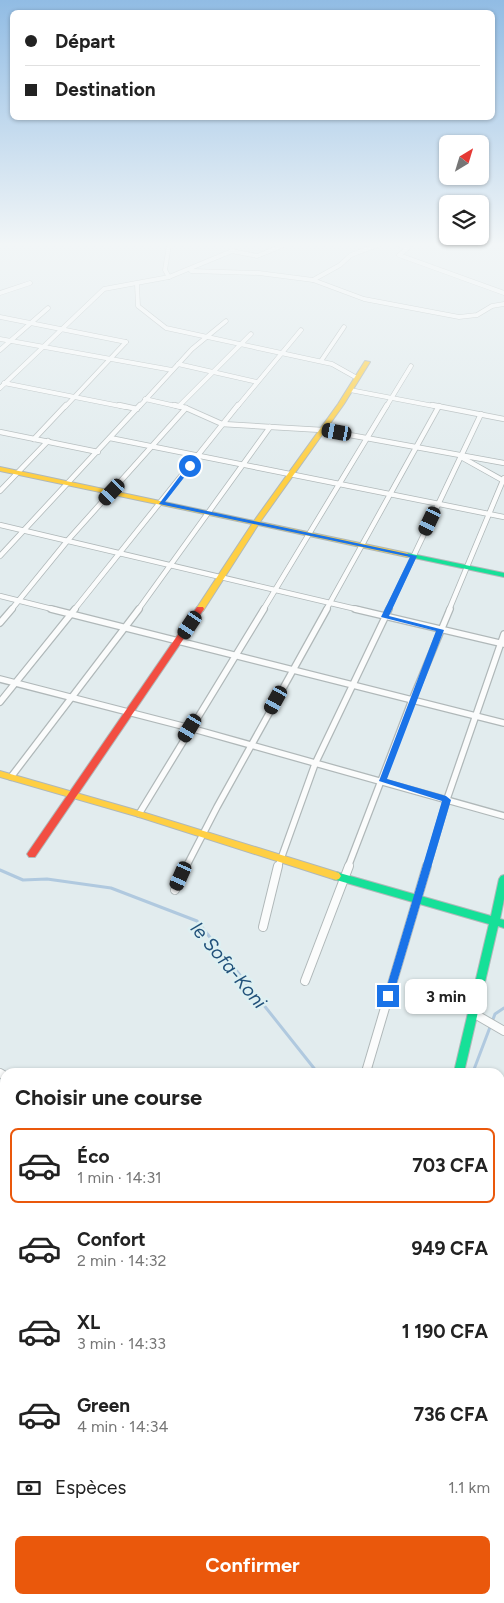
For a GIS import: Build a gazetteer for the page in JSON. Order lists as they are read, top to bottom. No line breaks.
{"water":["le Sofa-Koni"],"north":"top right","page":{"banner":["Départ","Destination"],"bubble":"3 min","heading":"Choisir une course","list":[{"name":"Éco","note":"1 min · 14:31","value":"703 CFA"},{"name":"Confort","note":"2 min · 14:32","value":"949 CFA"},{"name":"XL","note":"3 min · 14:33","value":"1 190 CFA"},{"name":"Green","note":"4 min · 14:34","value":"736 CFA"}],"pay":["Espèces","1.1 km"],"buttons":"Confirmer"}}
